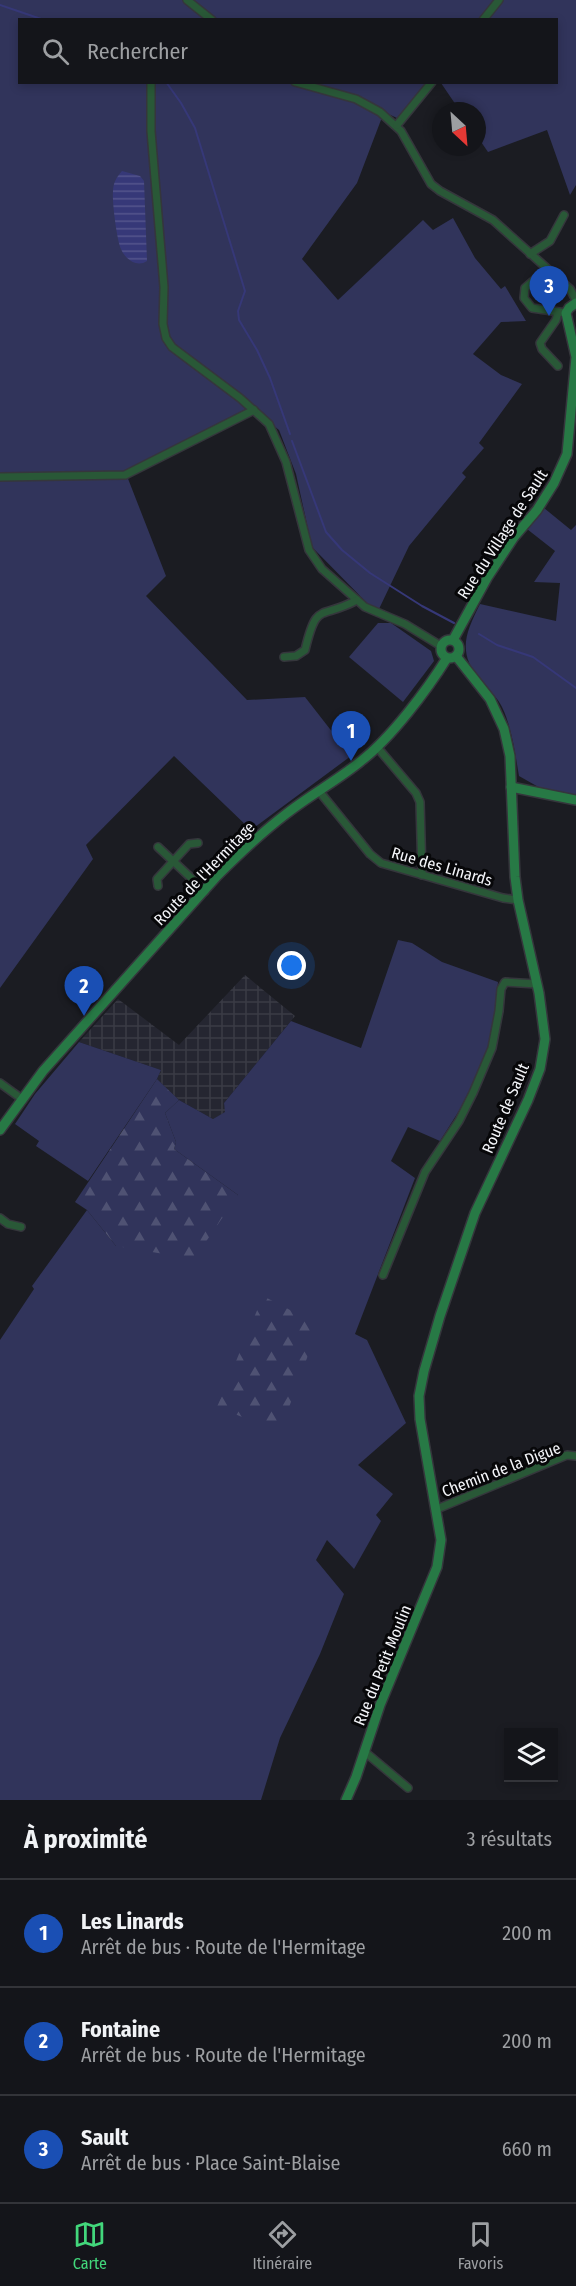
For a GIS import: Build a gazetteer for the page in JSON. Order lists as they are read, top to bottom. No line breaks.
{"streets":{"street":["Rue du Village de Sault","Rue des Linards","Route de l'Hermitage","Route de Sault","Chemin de la Digue","Rue du Petit Moulin"]},"crossings":[["Rue du Village de Sault","Route de l'Hermitage"],["Rue du Village de Sault","Route de Sault"],["Rue des Linards","Route de l'Hermitage"],["Rue des Linards","Route de Sault"],["Route de l'Hermitage","Route de Sault"],["Route de Sault","Chemin de la Digue"],["Route de Sault","Rue du Petit Moulin"]],"north":"bottom right","page":{"search":"Rechercher","pins":["3","1","2"],"heading":["À proximité","3 résultats"],"list":[{"mark":"1","name":"Les Linards","note":"Arrêt de bus · Route de l'Hermitage","value":"200 m"},{"mark":"2","name":"Fontaine","note":"Arrêt de bus · Route de l'Hermitage","value":"200 m"},{"mark":"3","name":"Sault","note":"Arrêt de bus · Place Saint-Blaise","value":"660 m"}],"nav":["Carte","Itinéraire","Favoris"]}}
